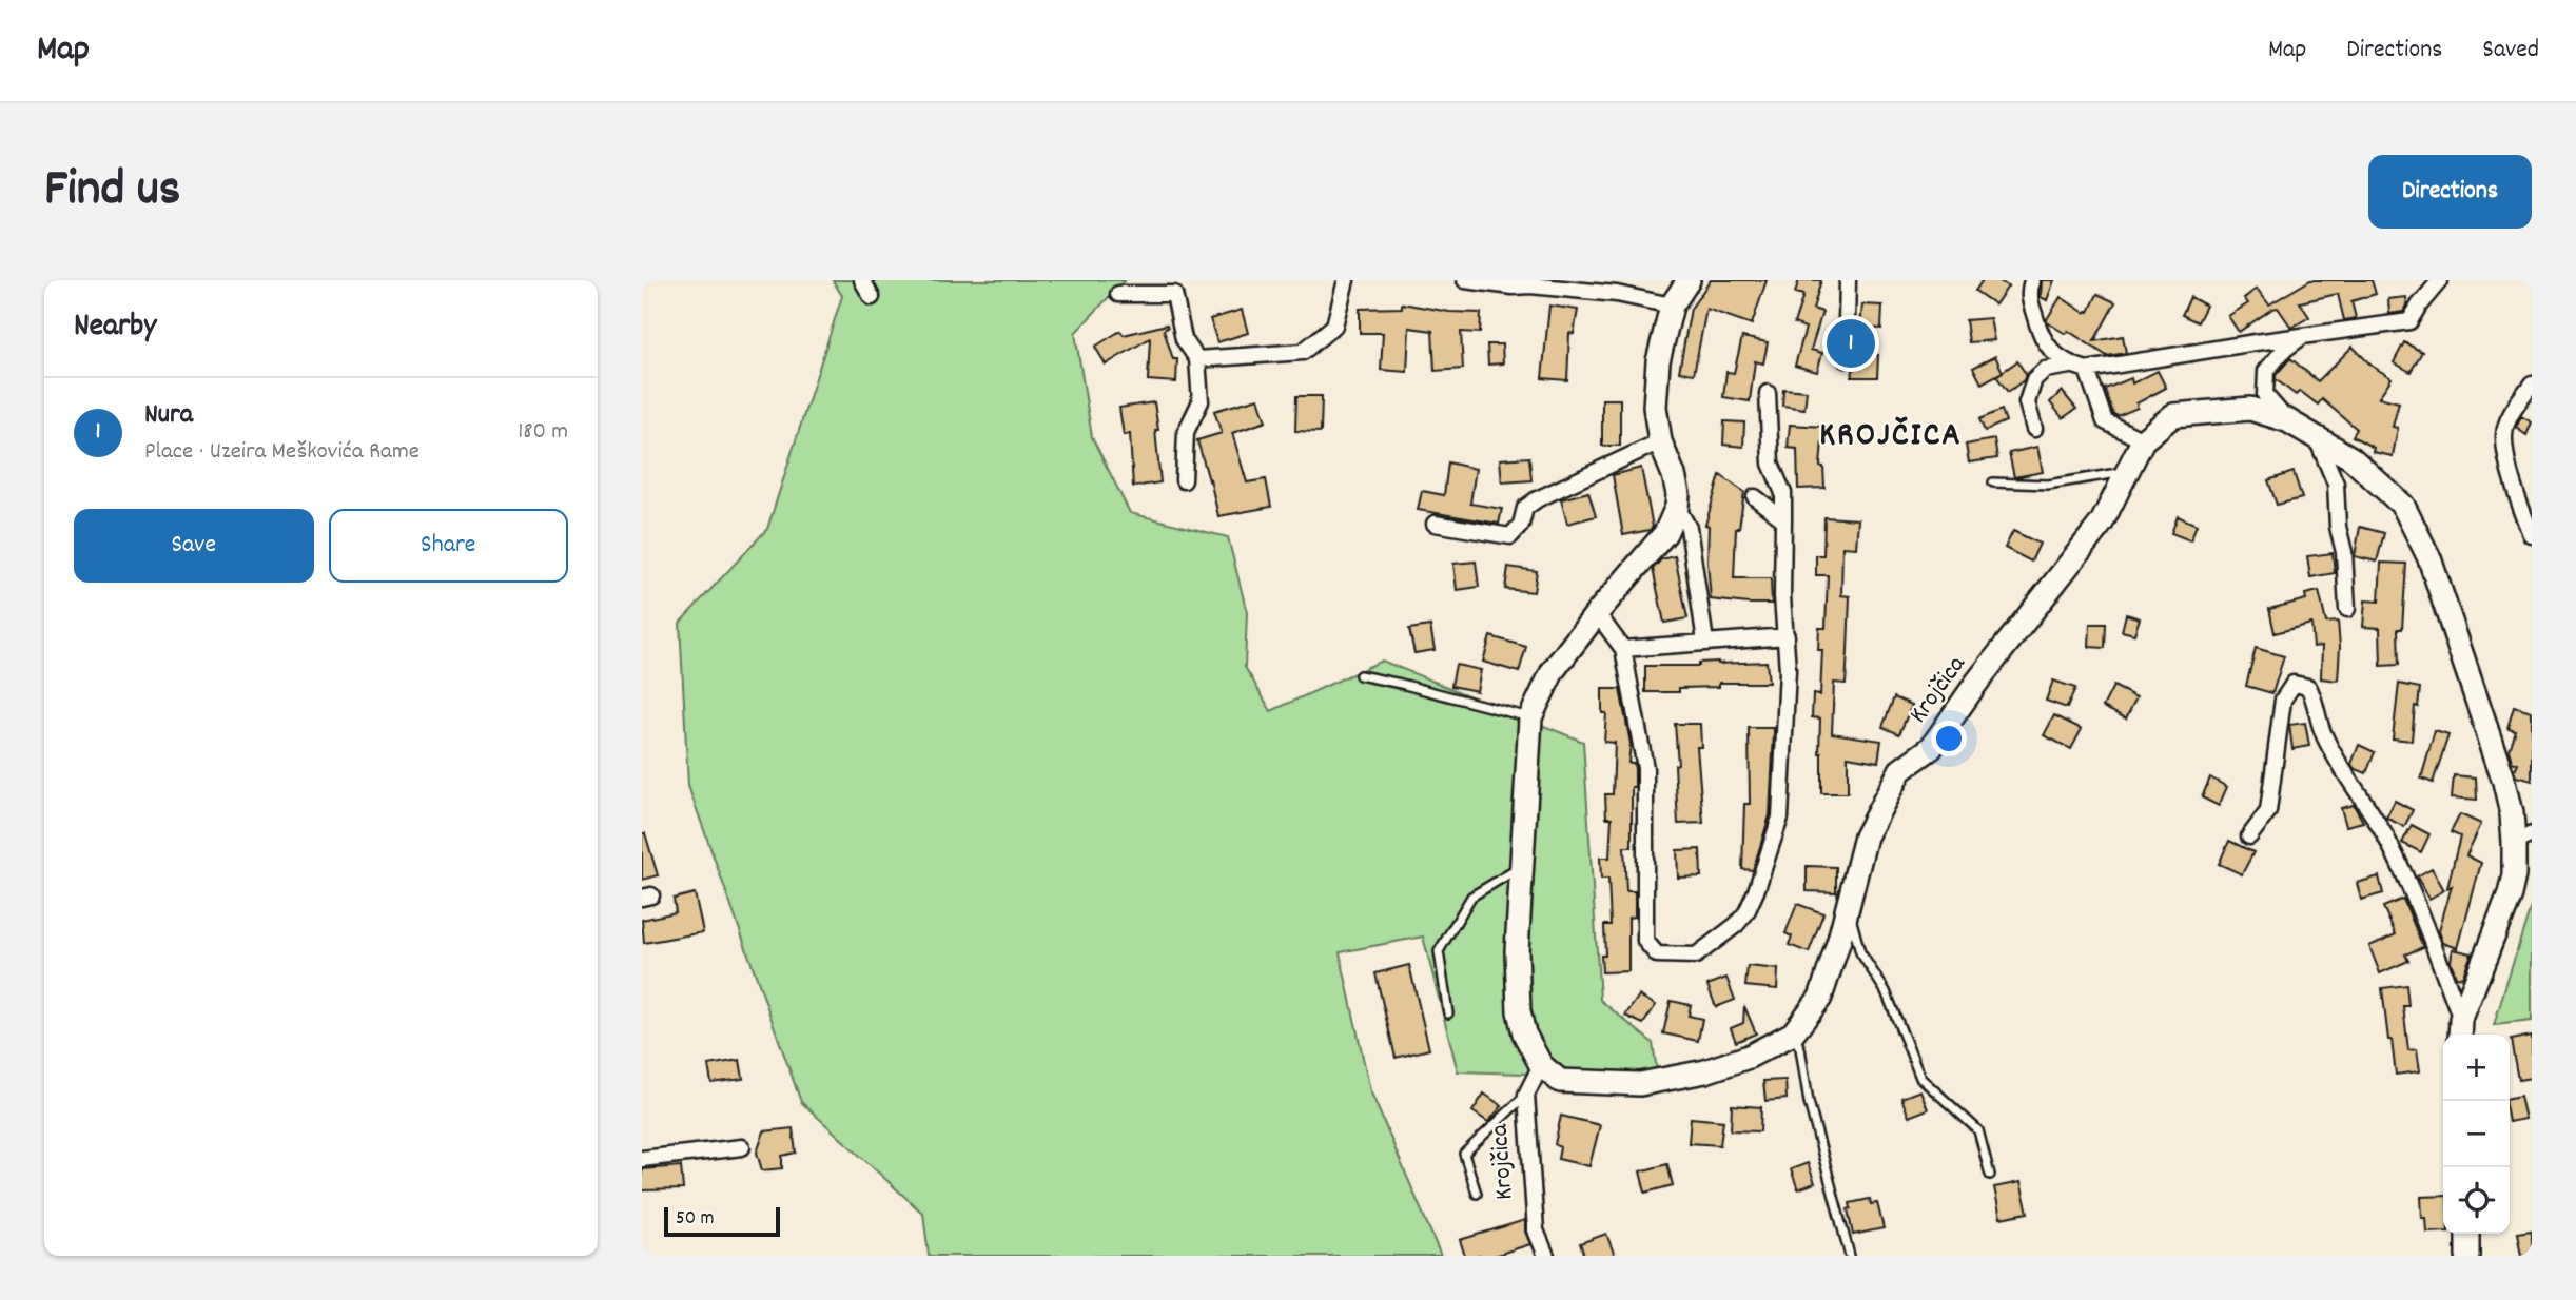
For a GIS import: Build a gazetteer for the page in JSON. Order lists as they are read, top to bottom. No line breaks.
{"streets":{"main road":["Krojčica"]},"districts":["KROJČICA"],"scale_bar":"50 m","page":{"header":"Map","nav":["Map","Directions","Saved"],"title":"Find us","buttons":["Directions",["Save","Share"]],"heading":"Nearby","pins":"1","list":[{"mark":"1","name":"Nura","note":"Place · Uzeira Meškovića Rame","value":"180 m"}],"map_buttons":["+","−"],"scale":"50 m"}}
